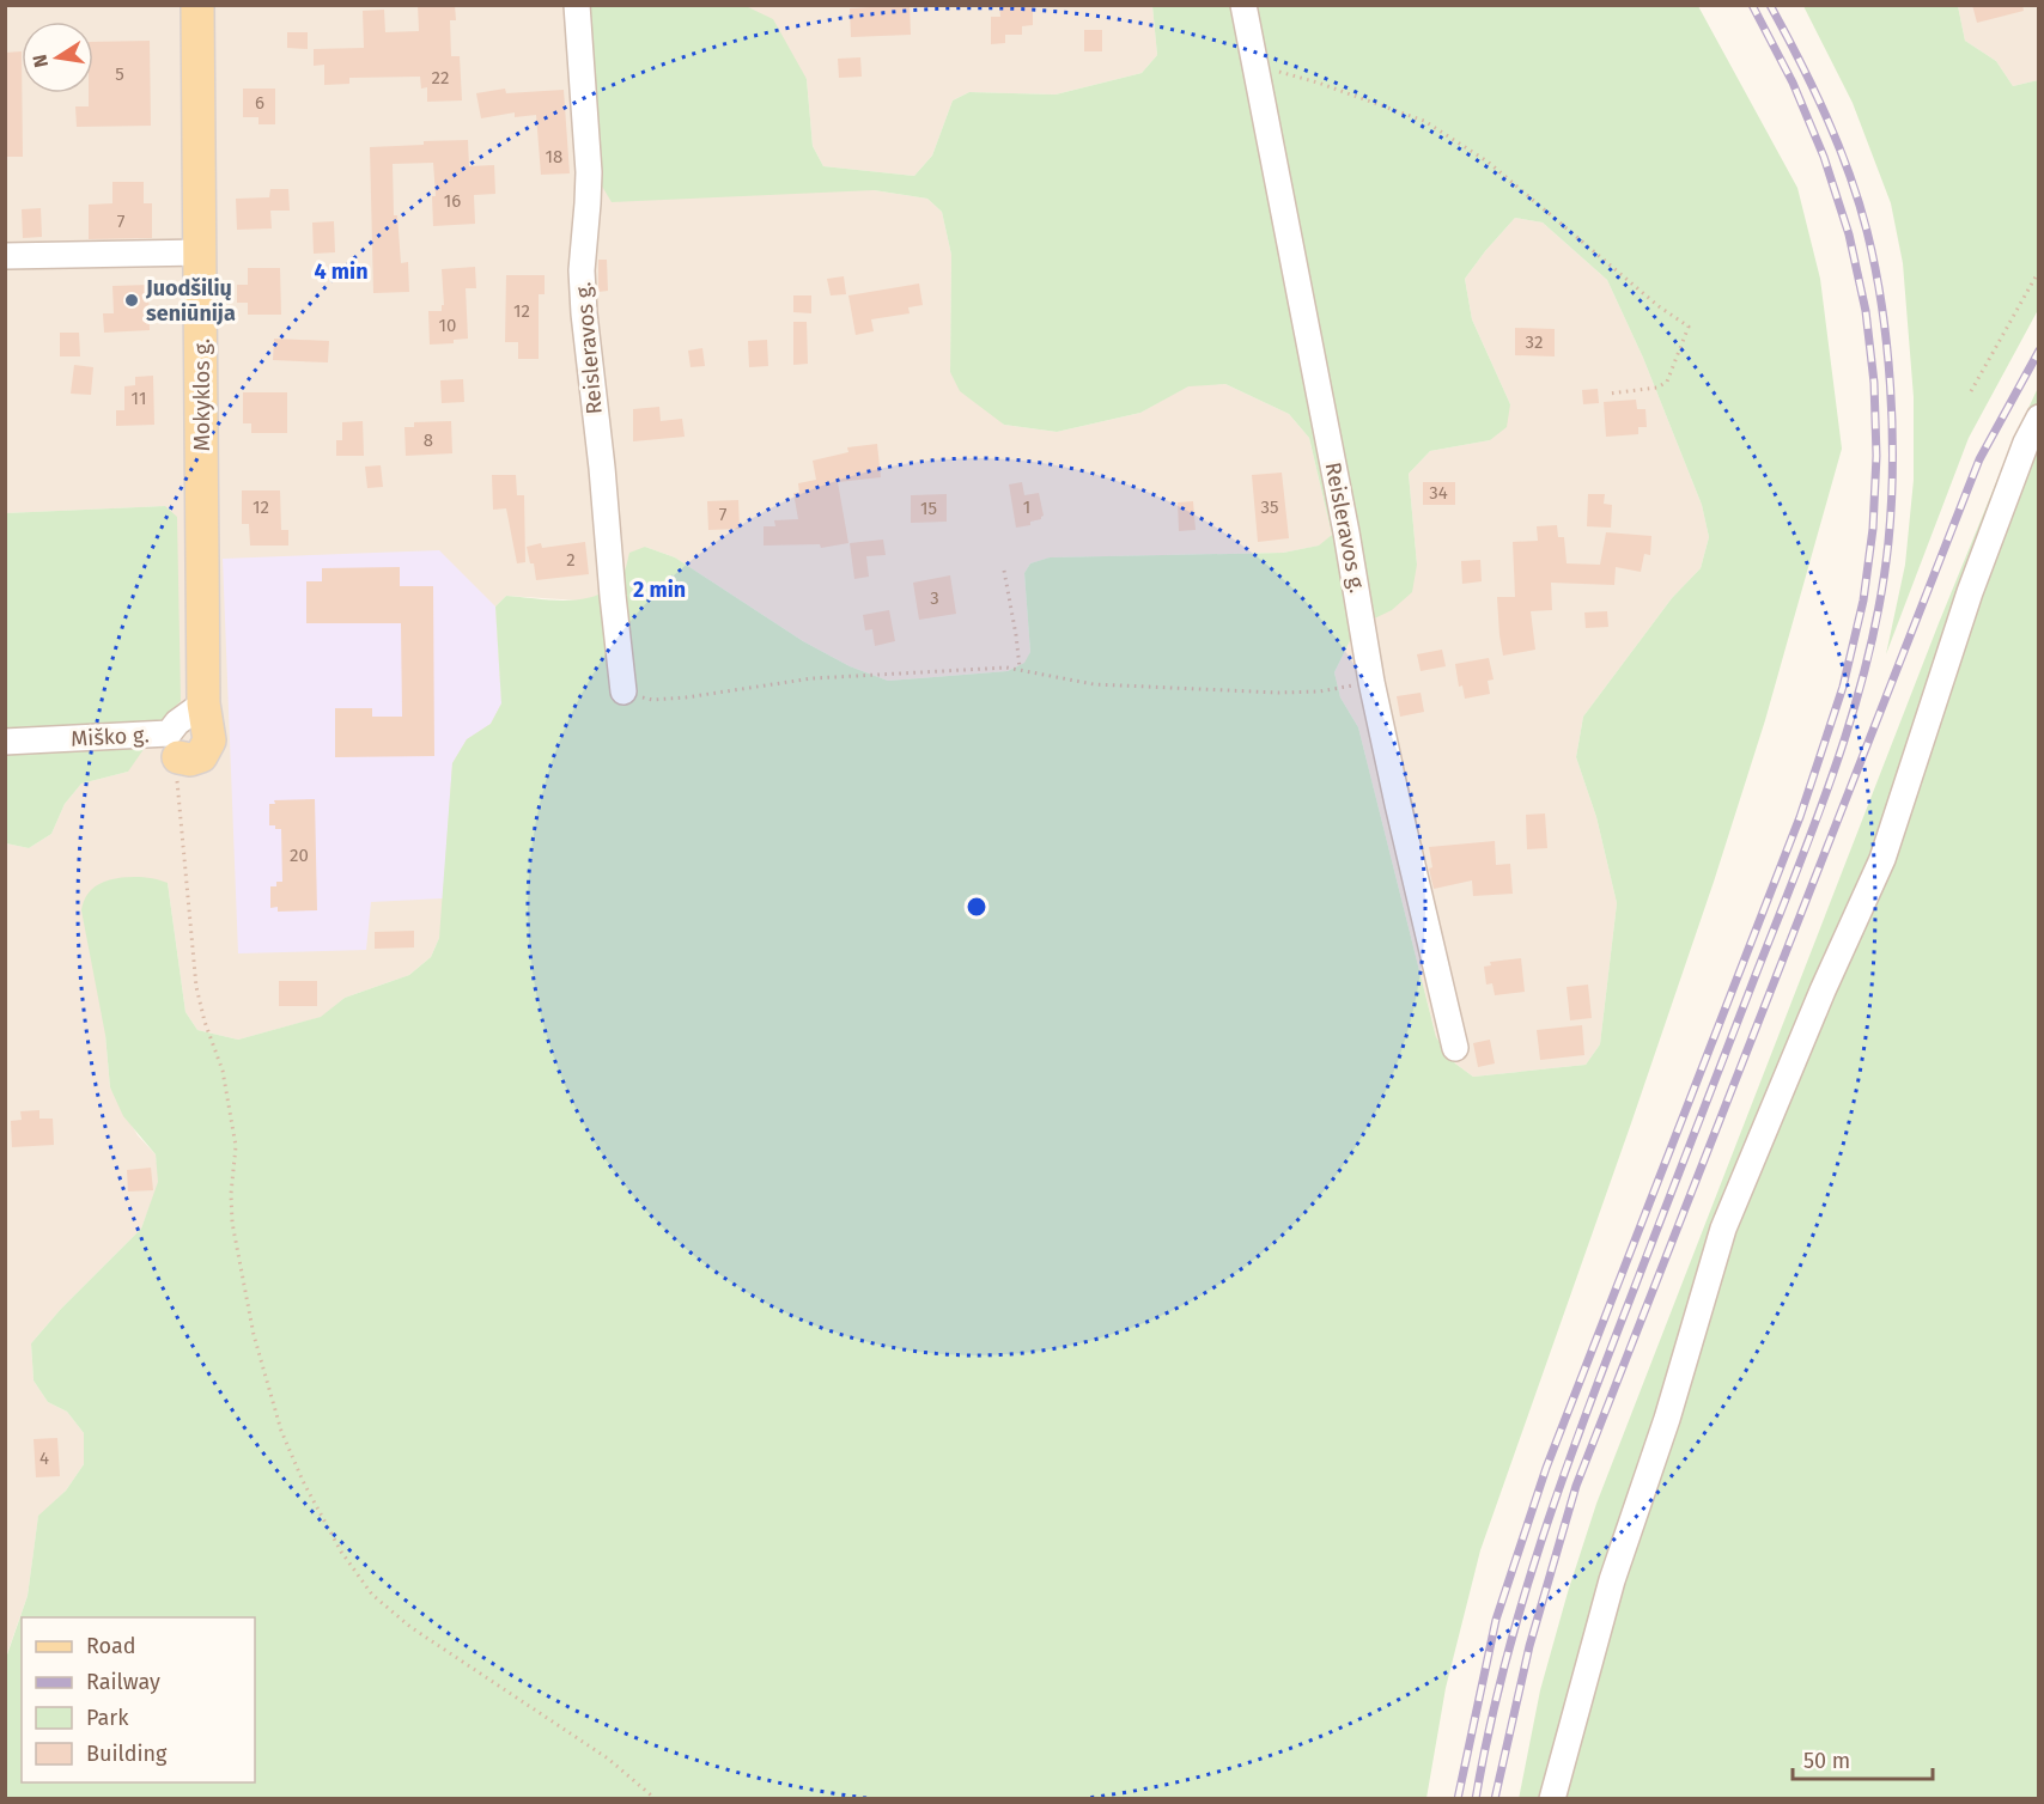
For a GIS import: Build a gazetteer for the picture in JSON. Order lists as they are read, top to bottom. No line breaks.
{"streets":{"main road":["Mokyklos g."],"street":["Reisleravos g.","Miško g."]},"crossings":[["Mokyklos g.","Miško g."]],"places":["Juodšilių seniūnija"],"house_numbers":["5","22","6","18","16","7","12","10","32","11","8","34","12","1","35","15","7","2","3","20","4"],"legend":["Road","Railway","Park","Building"],"scale_bar":"50 m","north":"left","rings":["4 min","2 min"]}
